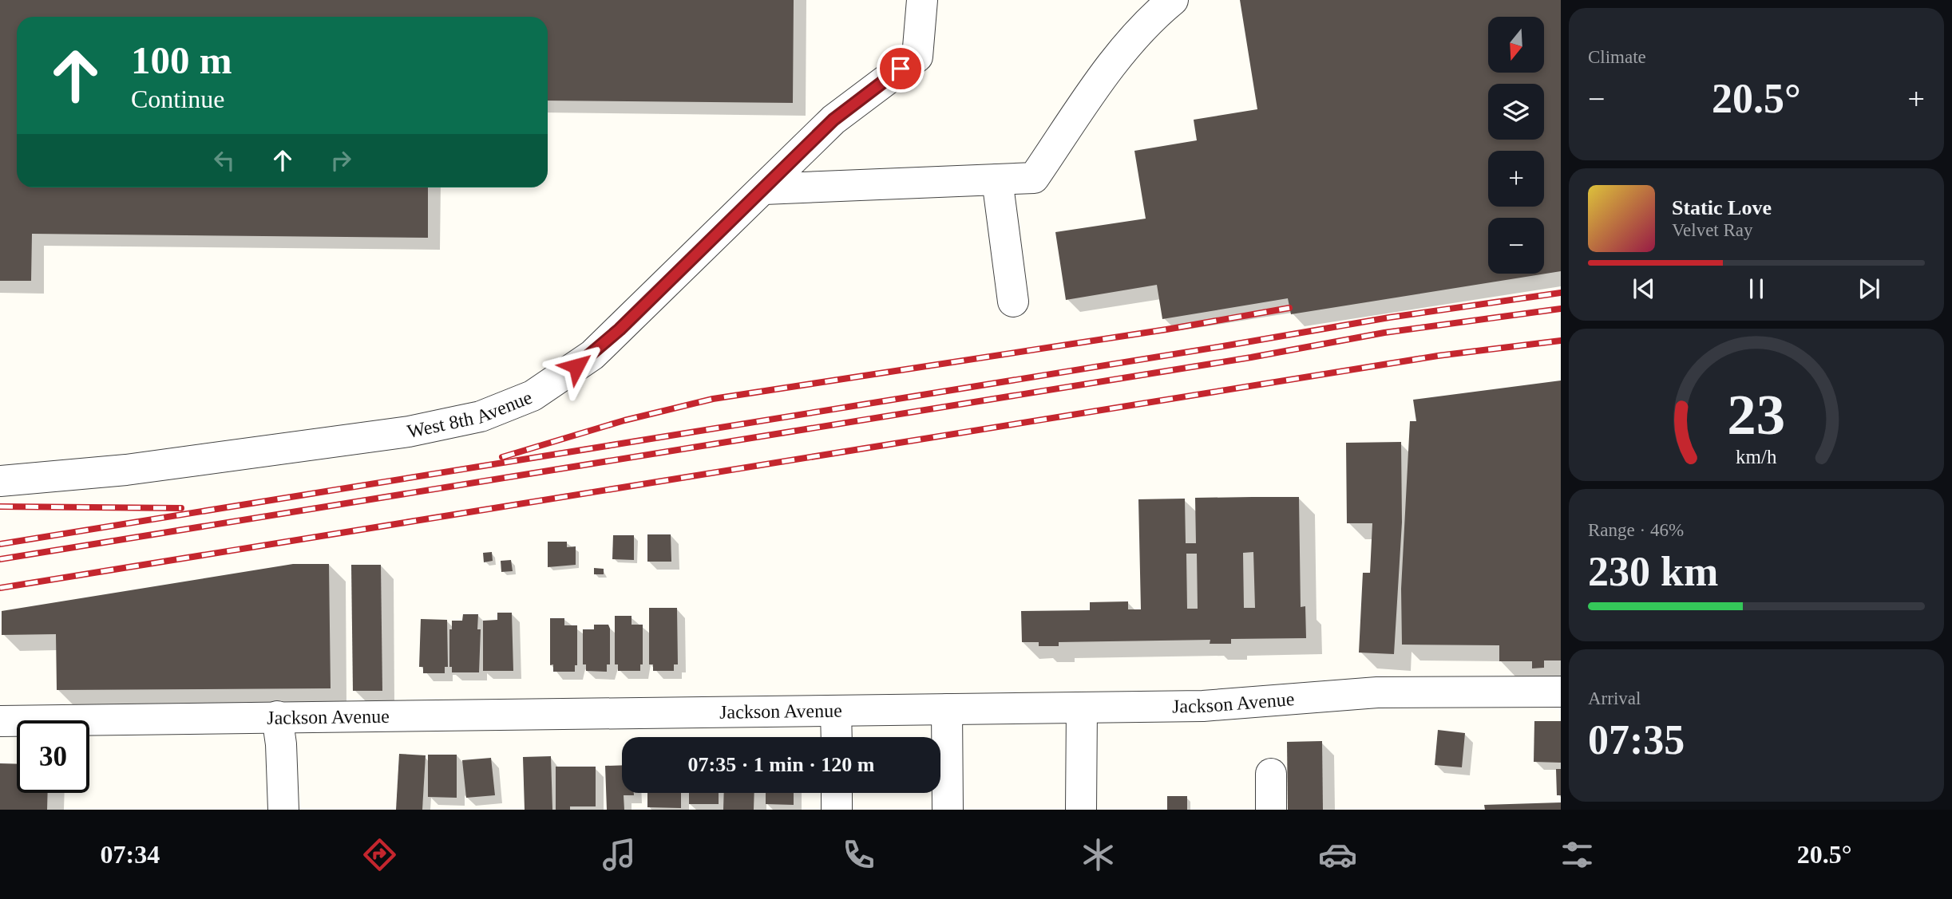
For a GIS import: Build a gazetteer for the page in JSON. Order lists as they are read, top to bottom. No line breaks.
{"streets":{"street":["West 8th Avenue","Jackson Avenue"]},"north":"bottom","page":{"tile":["Climate",["Range · 46%","230 km"],["Arrival","07:35"]],"map_buttons":["+","−"],"turn":["100 m","Continue"],"heat":["−","20.5°","+"],"song":["Static Love","Velvet Ray"],"limit":"30","trip":"07:35 · 1 min · 120 m","tabs":["07:34","20.5°"],"gauge":["23","km/h"]}}
